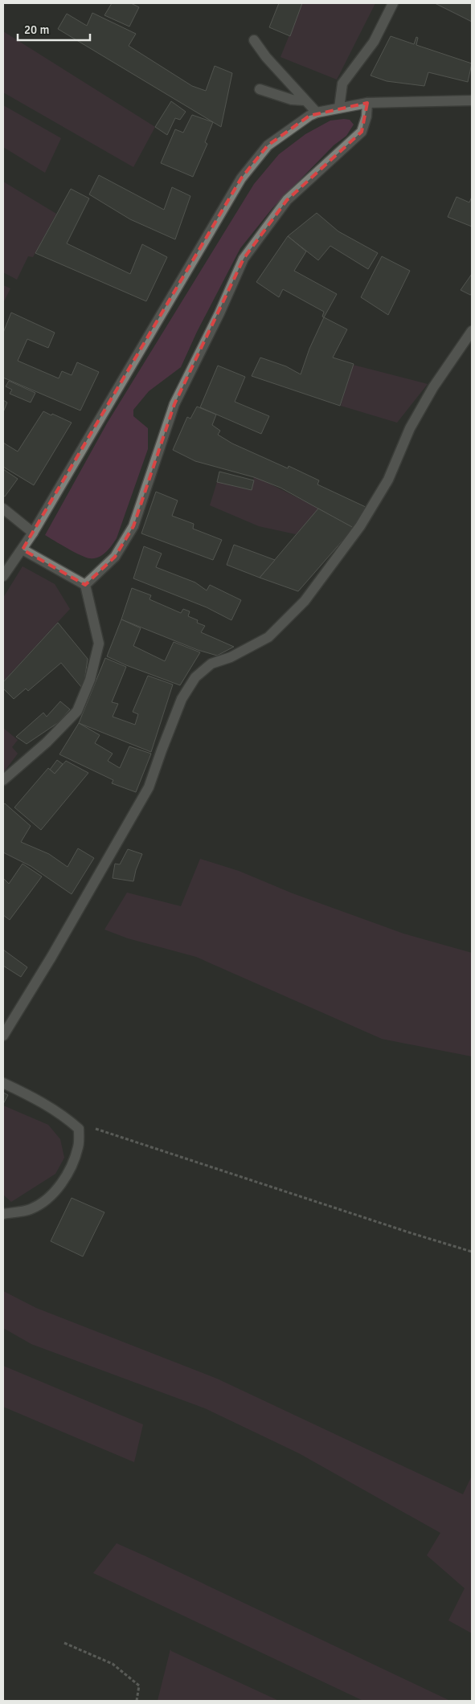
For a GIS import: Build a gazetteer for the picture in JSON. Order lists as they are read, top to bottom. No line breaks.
{"scale_bar":"20 m"}
